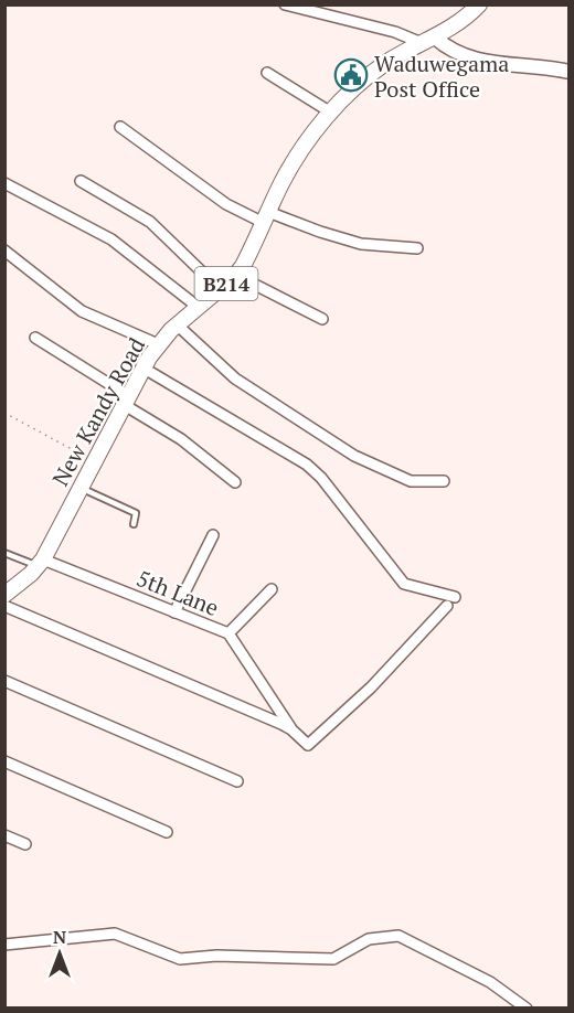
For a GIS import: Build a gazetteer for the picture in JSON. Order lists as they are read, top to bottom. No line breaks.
{"streets":{"main road":["B214","New Kandy Road"],"street":["5th Lane"]},"crossings":[["New Kandy Road","5th Lane"]],"places":{"public building":["Waduwegama Post Office"]},"north":"top"}
